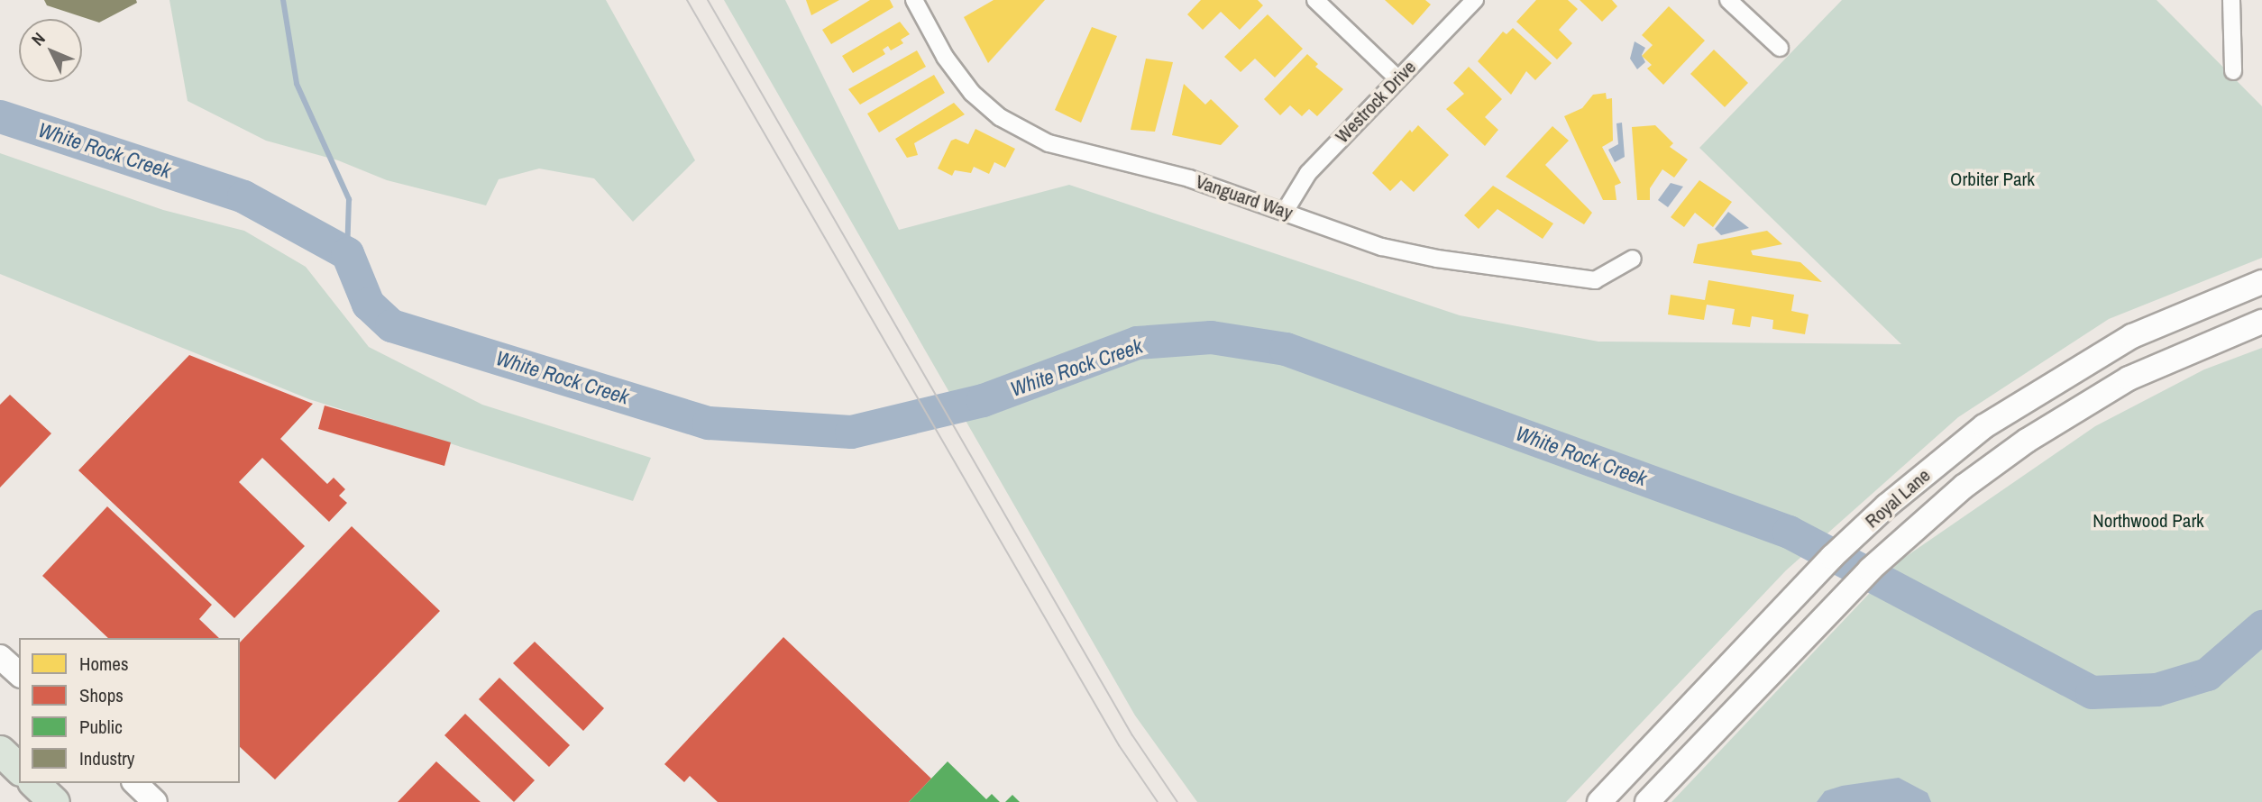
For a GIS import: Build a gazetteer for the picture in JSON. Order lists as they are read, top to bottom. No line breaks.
{"streets":{"main road":["Royal Lane"],"street":["Westrock Drive","Vanguard Way"]},"crossings":[["Westrock Drive","Vanguard Way"]],"water":["White Rock Creek"],"parks":["Orbiter Park","Northwood Park"],"legend":["Homes","Shops","Public","Industry"],"north":"top left"}
